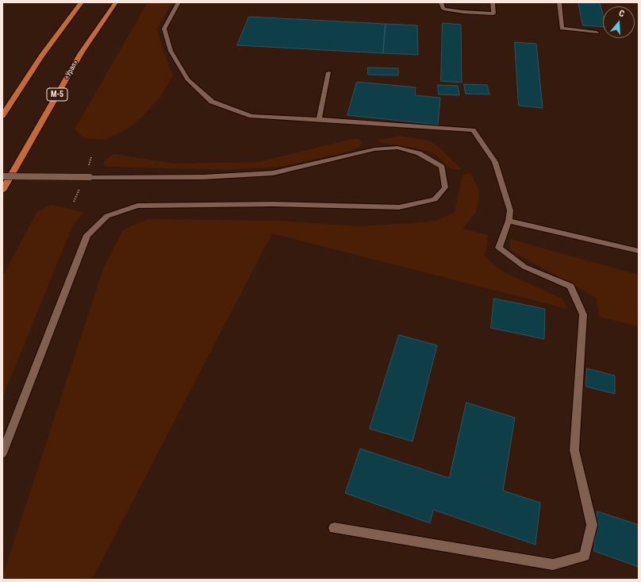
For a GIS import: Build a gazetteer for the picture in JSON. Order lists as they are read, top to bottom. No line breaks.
{"streets":{"main road":["«Урал»","М-5"]},"north":"top"}
